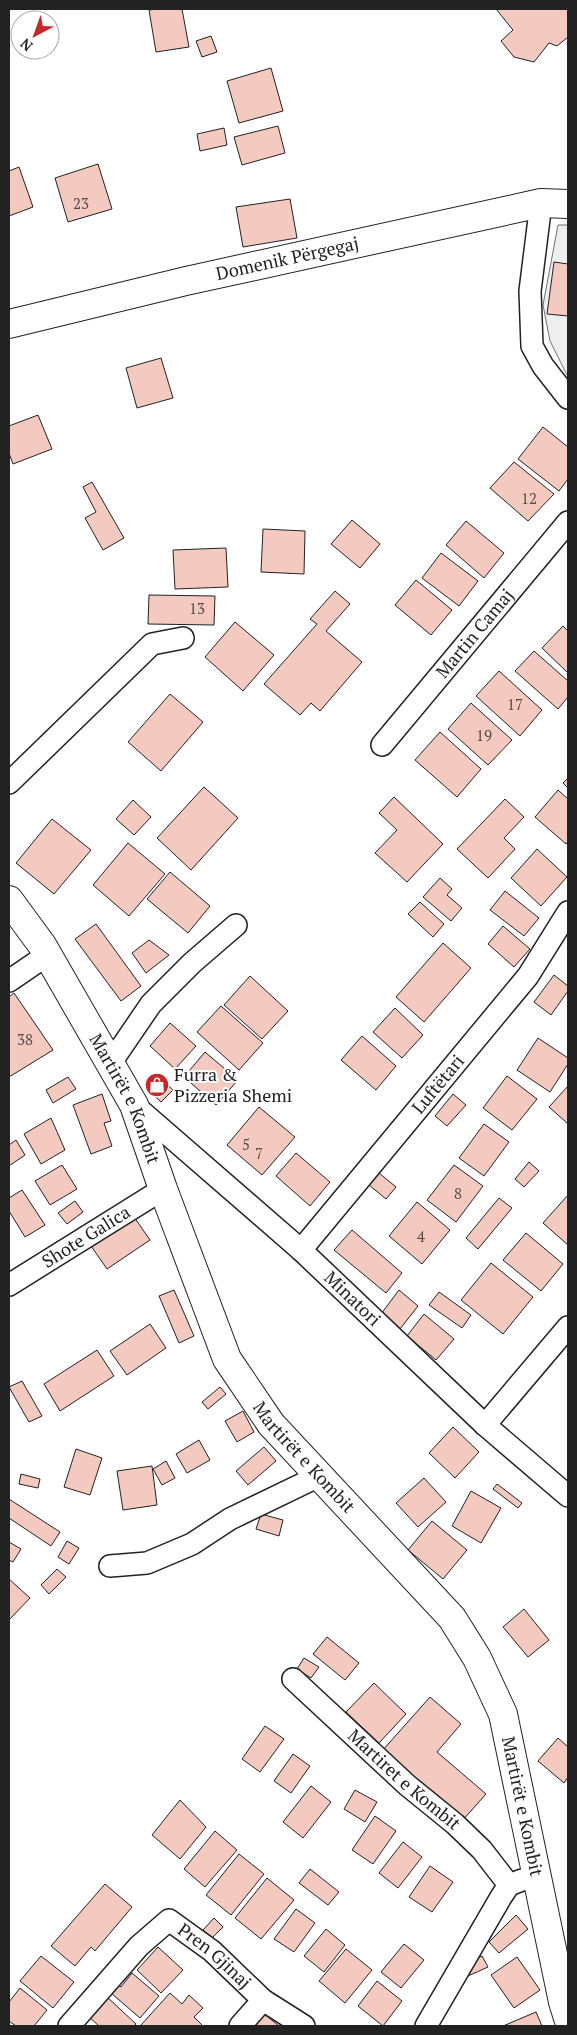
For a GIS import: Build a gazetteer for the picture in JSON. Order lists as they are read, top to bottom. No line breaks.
{"streets":{"main road":["Domenik Përgegaj","Martirët e Kombit"],"street":["Martin Camaj","Luftëtari","Shote Galica","Minatori","Martiret e Kombit","Pren Gjinaj"]},"crossings":[["Luftëtari","Minatori"],["Martirët e Kombit","Shote Galica"],["Martirët e Kombit","Minatori"]],"places":{"shop":["Furra & Pizzeria Shemi"]},"house_numbers":["23","12","13","17","19","38","5","7","8","4"],"north":"bottom left"}
